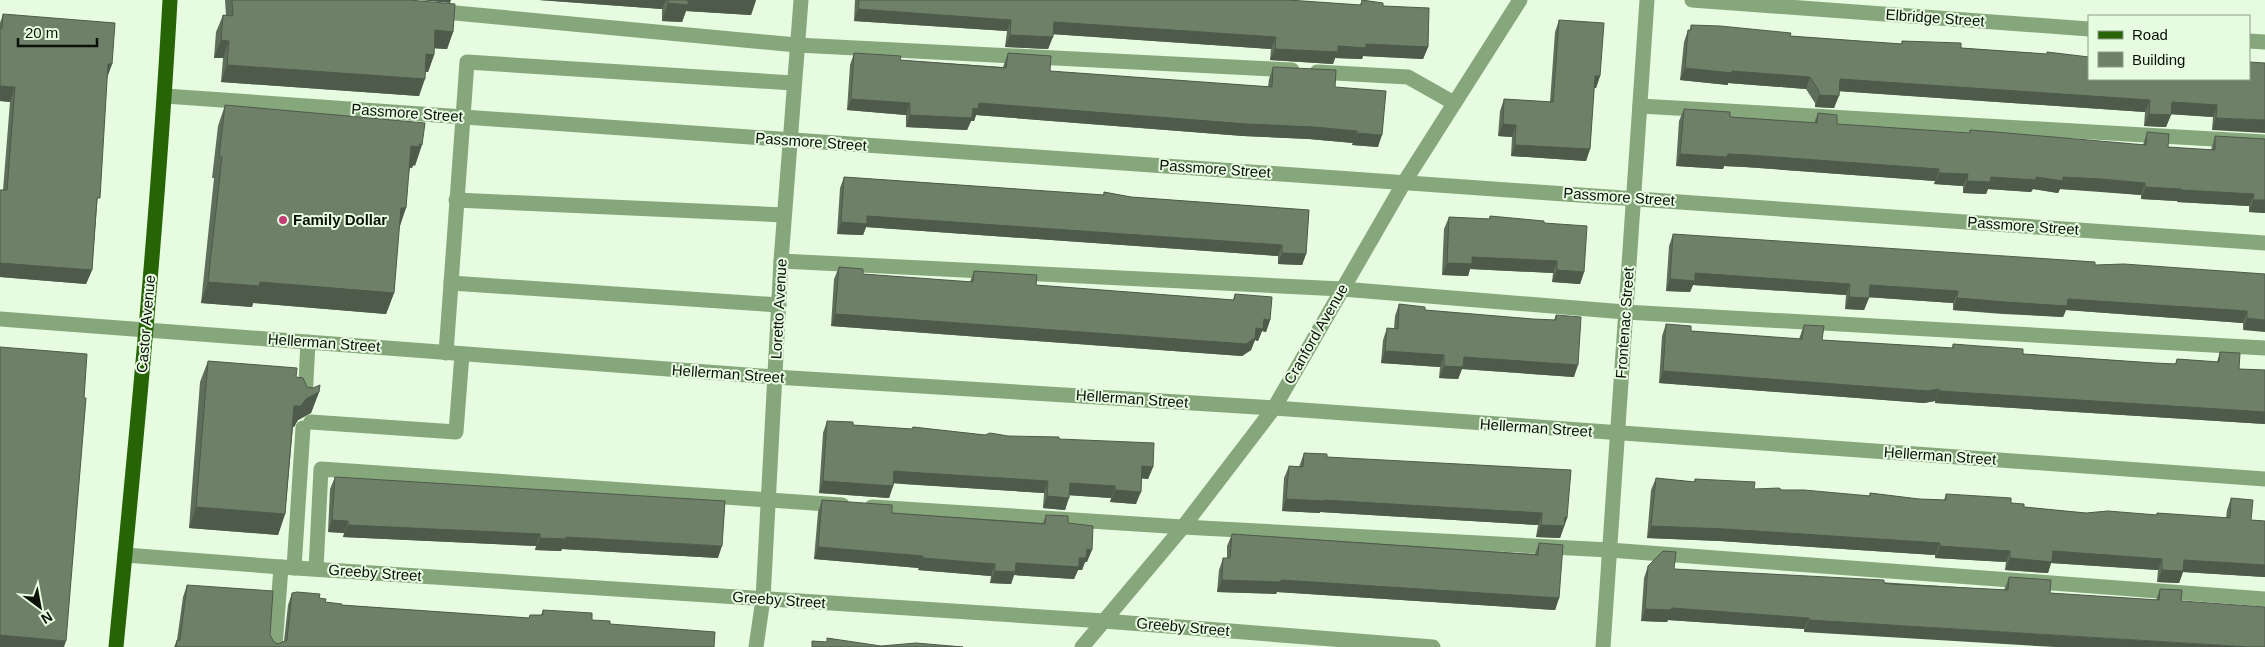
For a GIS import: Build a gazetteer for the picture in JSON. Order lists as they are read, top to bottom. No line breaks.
{"streets":{"main road":["Castor Avenue"],"street":["Elbridge Street","Passmore Street","Loretto Avenue","Frontenac Street","Cranford Avenue","Hellerman Street","Greeby Street"]},"crossings":[["Passmore Street","Loretto Avenue"],["Passmore Street","Frontenac Street"],["Passmore Street","Castor Avenue"],["Passmore Street","Cranford Avenue"],["Loretto Avenue","Hellerman Street"],["Loretto Avenue","Greeby Street"],["Frontenac Street","Hellerman Street"],["Castor Avenue","Hellerman Street"],["Castor Avenue","Greeby Street"],["Cranford Avenue","Hellerman Street"],["Cranford Avenue","Greeby Street"]],"places":["Family Dollar"],"legend":["Road","Building"],"scale_bar":"20 m","north":"bottom right"}
